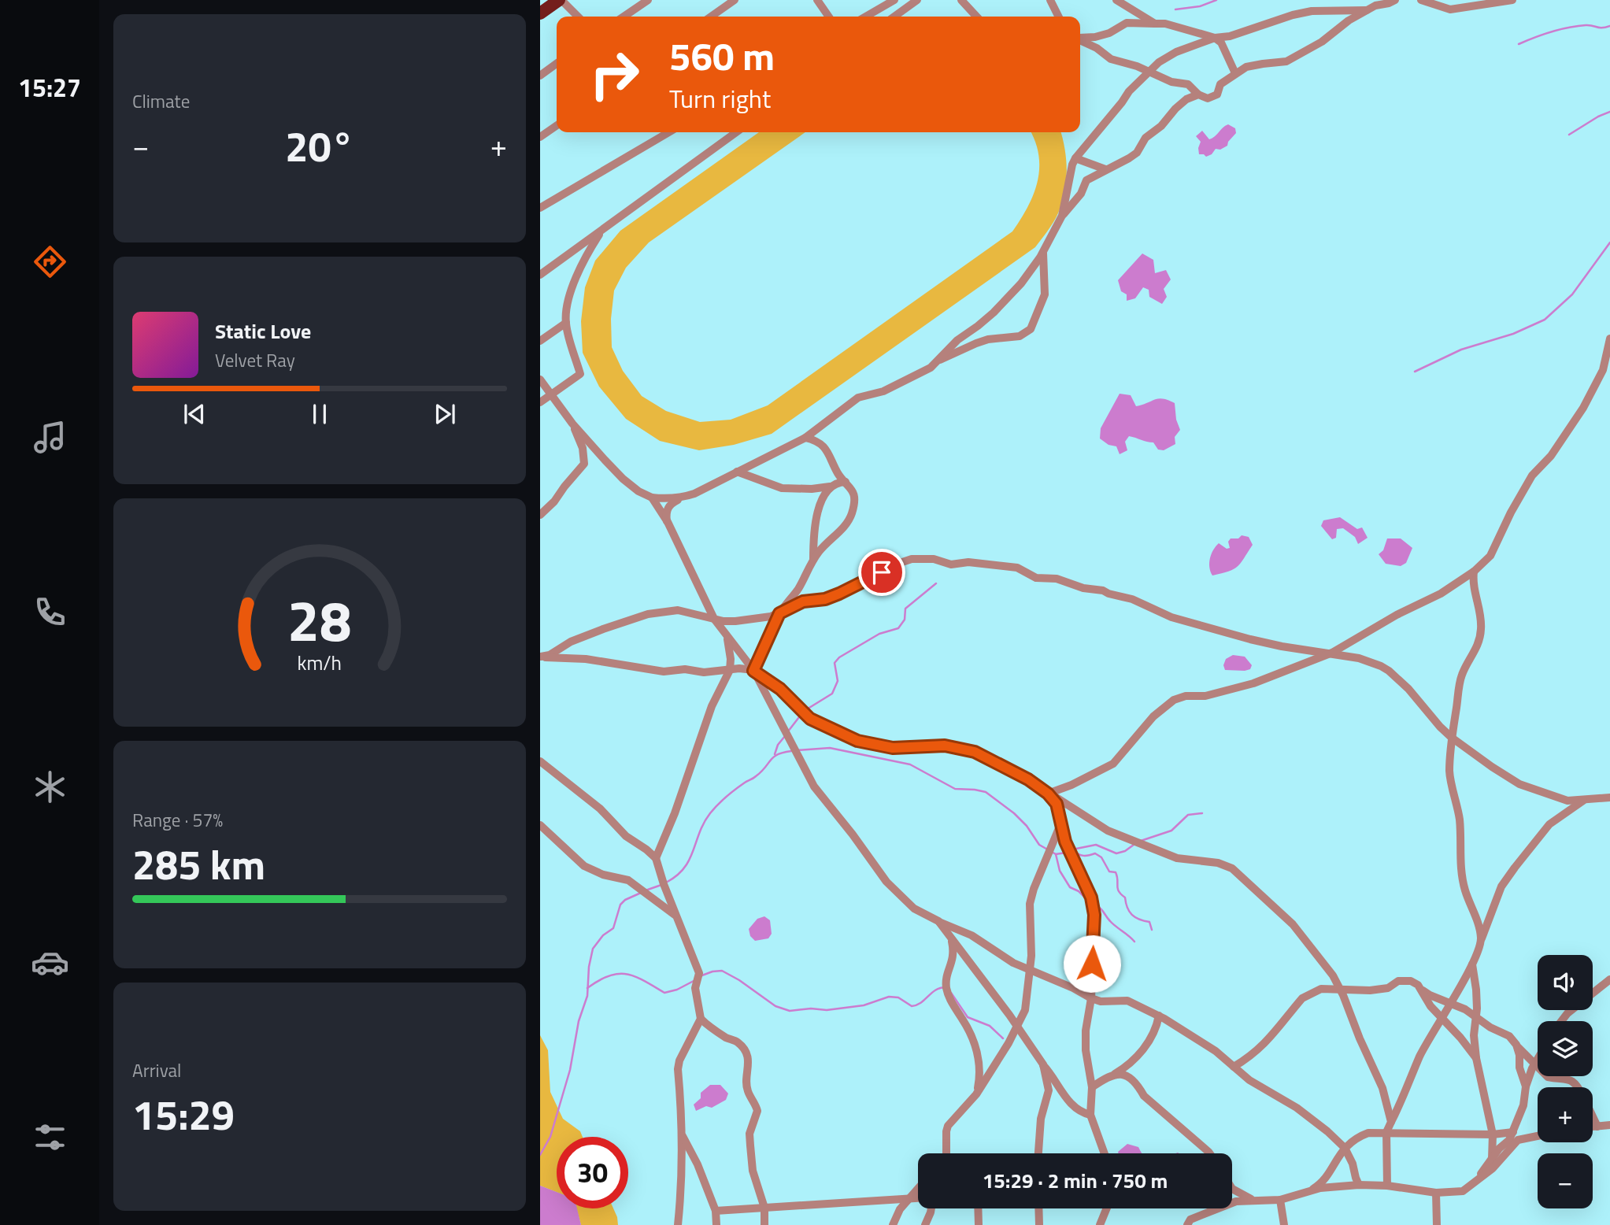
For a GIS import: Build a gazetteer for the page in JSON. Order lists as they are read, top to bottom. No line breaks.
{"page":{"tabs":"15:27","tile":["Climate",["Range · 57%","285 km"],["Arrival","15:29"]],"turn":["560 m","Turn right"],"heat":["−","20°","+"],"song":["Static Love","Velvet Ray"],"map_buttons":["+","−"],"limit":"30","trip":"15:29 · 2 min · 750 m","gauge":["28","km/h"]}}
